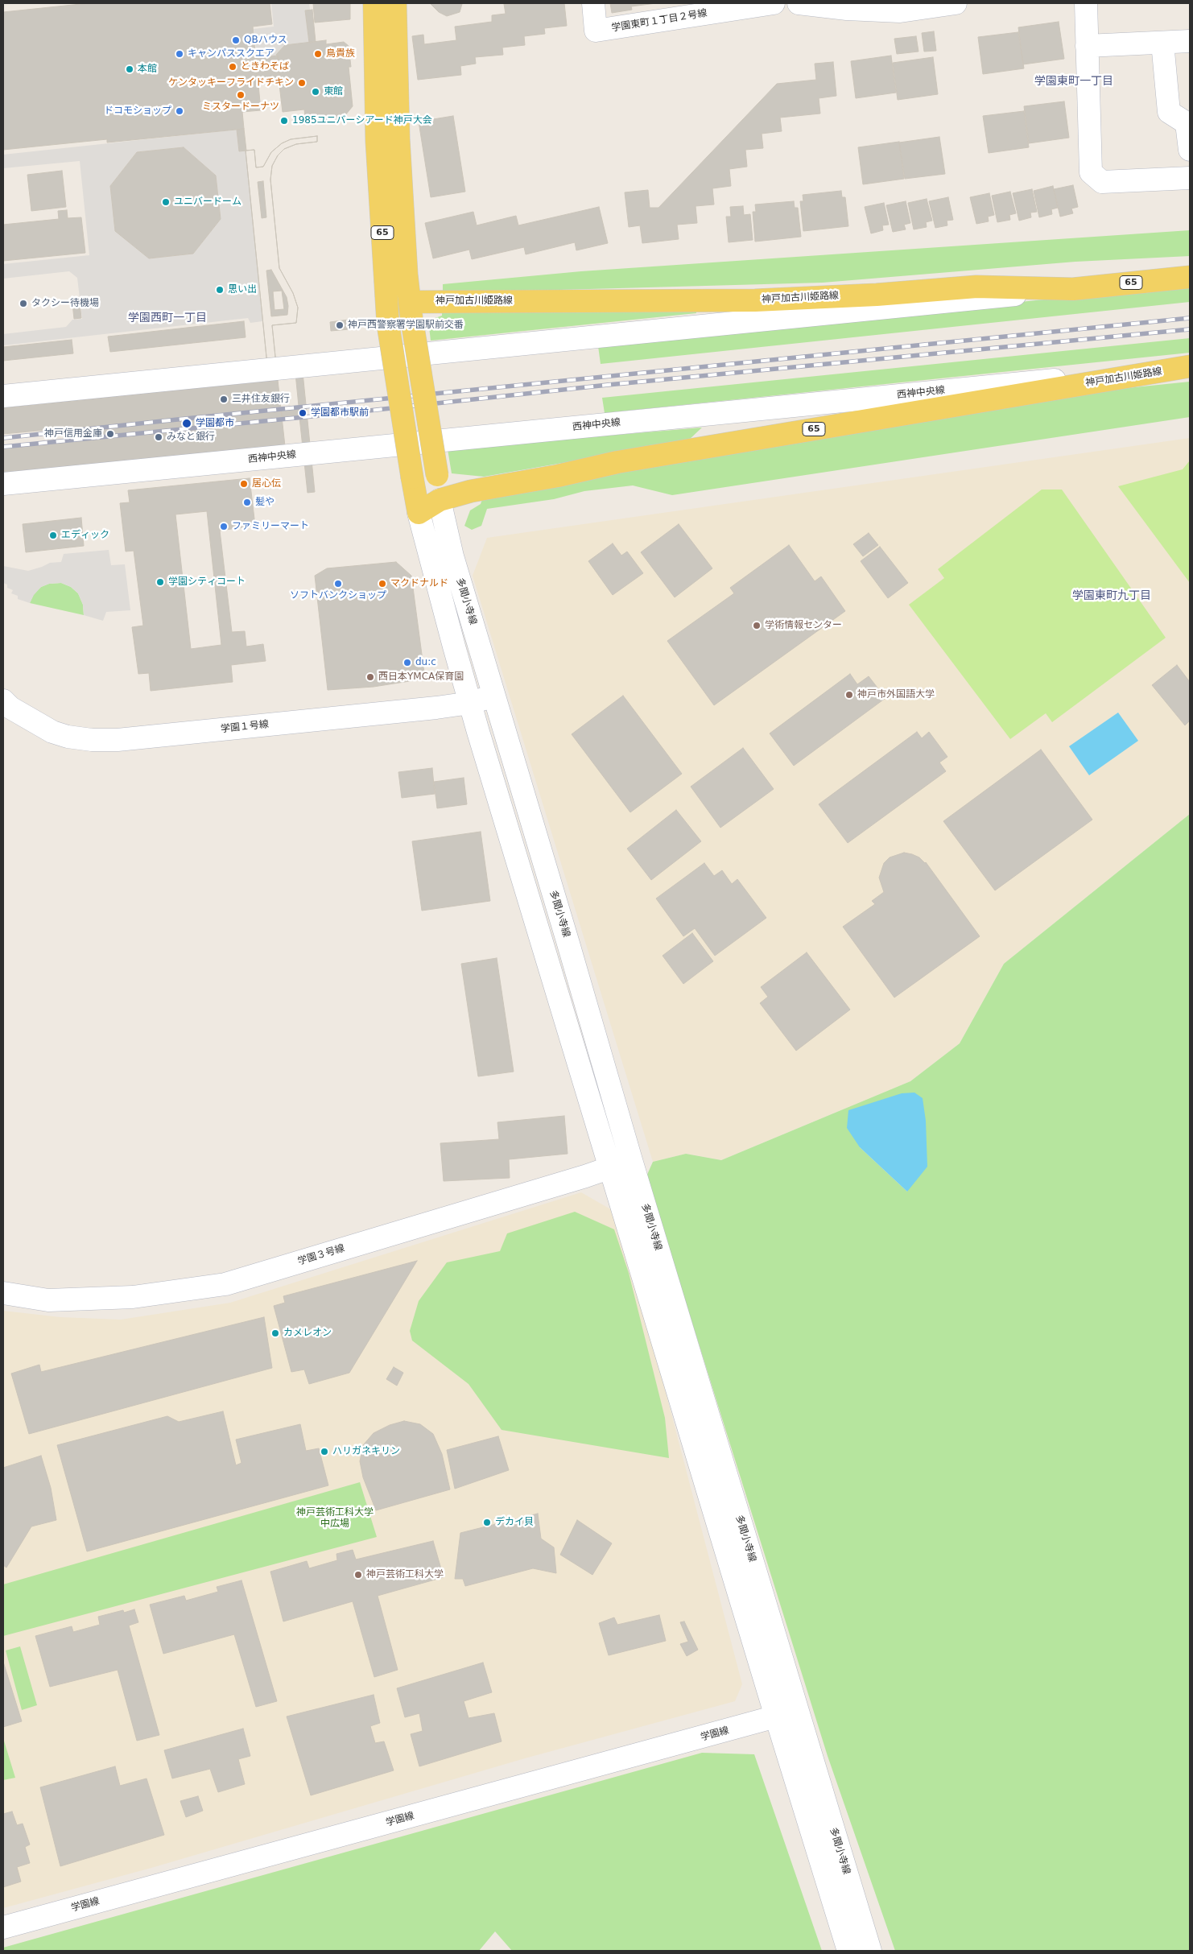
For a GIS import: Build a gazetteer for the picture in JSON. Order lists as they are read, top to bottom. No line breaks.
{"streets":{"main road":["65","神戸加古川姫路線"],"street":["学園東町１丁目２号線","西神中央線","多聞小寺線","学園１号線","学園３号線","学園線"]},"crossings":[["65","神戸加古川姫路線"],["65","多聞小寺線"],["神戸加古川姫路線","西神中央線"],["神戸加古川姫路線","多聞小寺線"],["多聞小寺線","学園１号線"],["多聞小寺線","学園３号線"],["多聞小寺線","学園線"]],"districts":["学園東町一丁目","学園西町一丁目","学園東町九丁目"],"parks":["神戸芸術工科大学 中広場"],"places":["QBハウス","キャンパススクエア","鳥貴族","ときわそば","本館","ケンタッキーフライドチキン","東館","ミスタードーナツ","ドコモショップ","1985ユニバーシアード神戸大会","ユニバードーム","思い出","タクシー待機場","神戸西警察署学園駅前交番","三井住友銀行","学園都市駅前","学園都市","神戸信用金庫","みなと銀行","居心伝","髪や","ファミリーマート","エディック","学園シティコート","ソフトバンクショップ","マクドナルド","学術情報センター","du:c","西日本YMCA保育園","神戸市外国語大学","カメレオン","ハリガネキリン","デカイ貝","神戸芸術工科大学"]}
